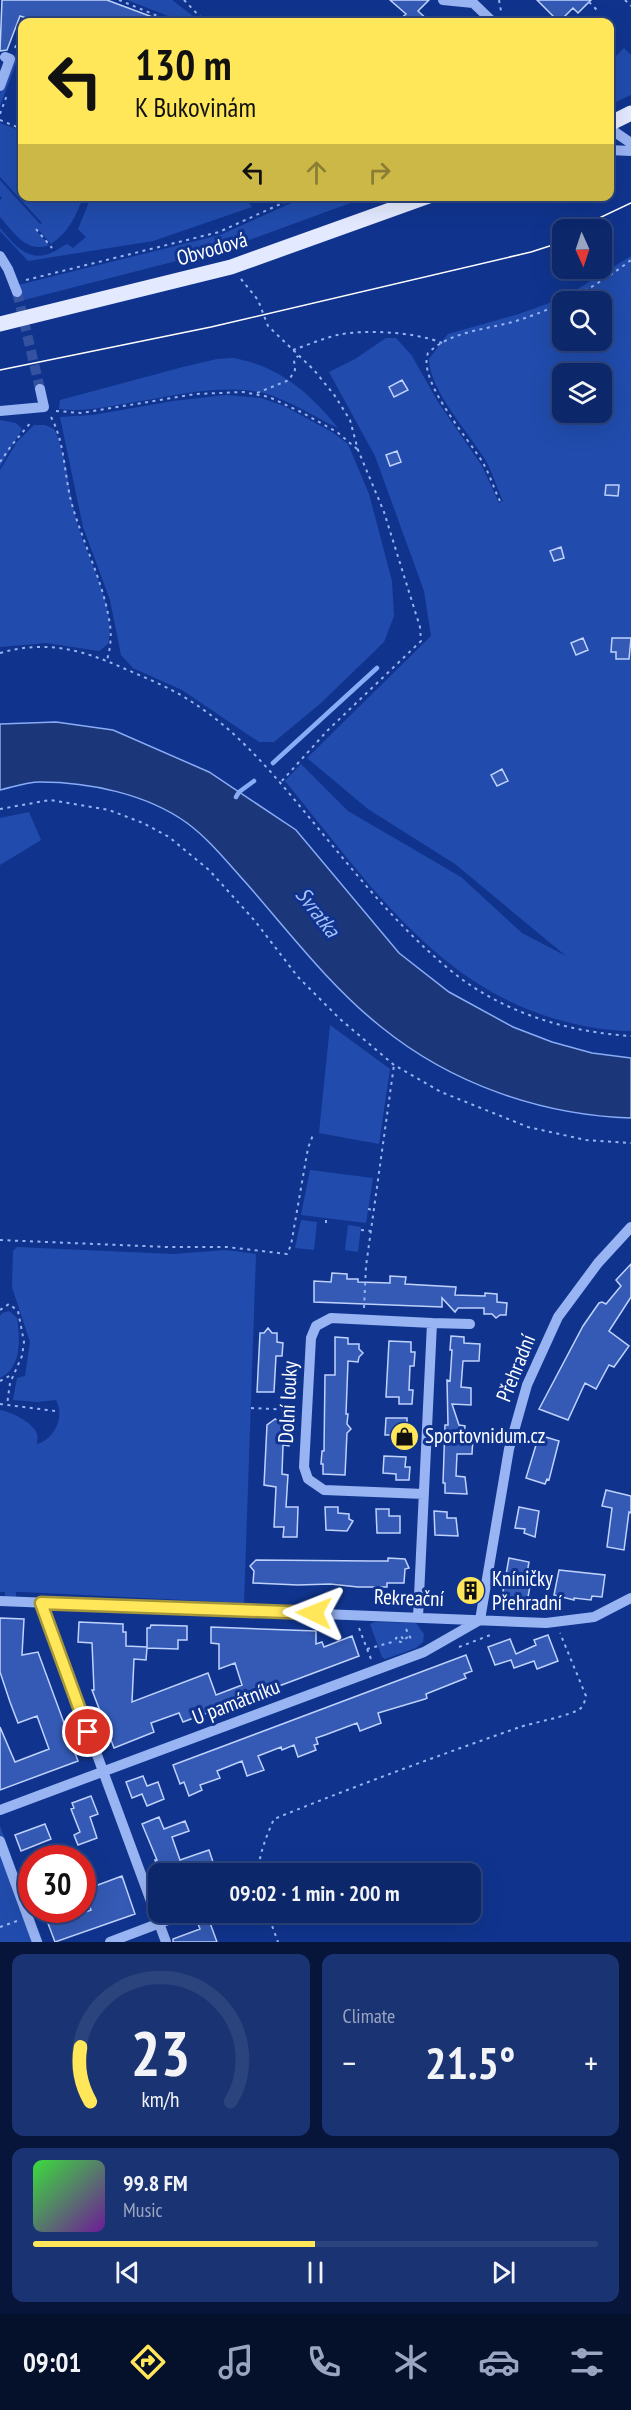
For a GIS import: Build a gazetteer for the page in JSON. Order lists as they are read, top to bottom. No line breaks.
{"streets":{"main road":["Obvodová"],"street":["Přehradní","Dolní louky","Rekreační","U památníku"]},"crossings":[["Přehradní","Rekreační"],["Přehradní","U památníku"],["Rekreační","U památníku"]],"water":["Svratka"],"places":{"shop":["Sportovnidum.cz"],"building":["Kníničky Přehradní"]},"north":"bottom","page":{"turn":["130 m","K Bukovinám"],"limit":"30","trip":"09:02 · 1 min · 200 m","tile":"Climate","heat":["−","21.5°","+"],"song":["99.8 FM","Music"],"tabs":"09:01","gauge":["23","km/h"]}}
